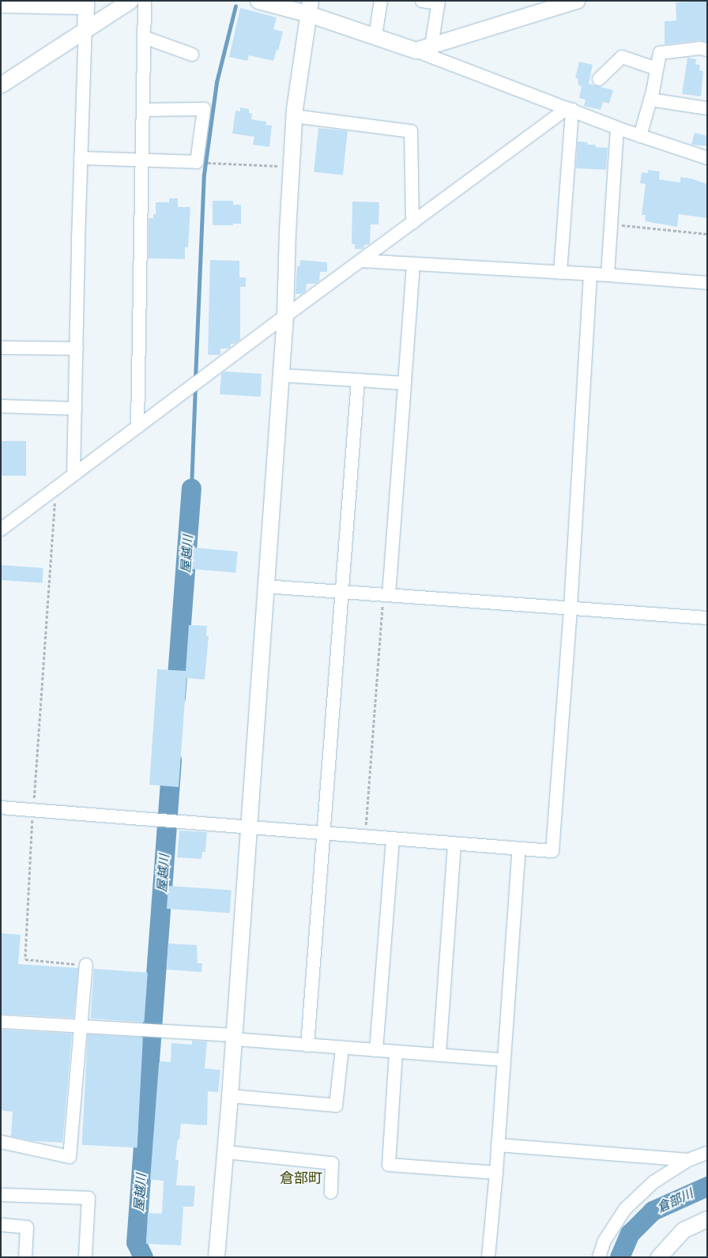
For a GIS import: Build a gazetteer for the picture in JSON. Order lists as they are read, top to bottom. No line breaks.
{"districts":["倉部町"],"water":["屋越川","倉部川"]}
